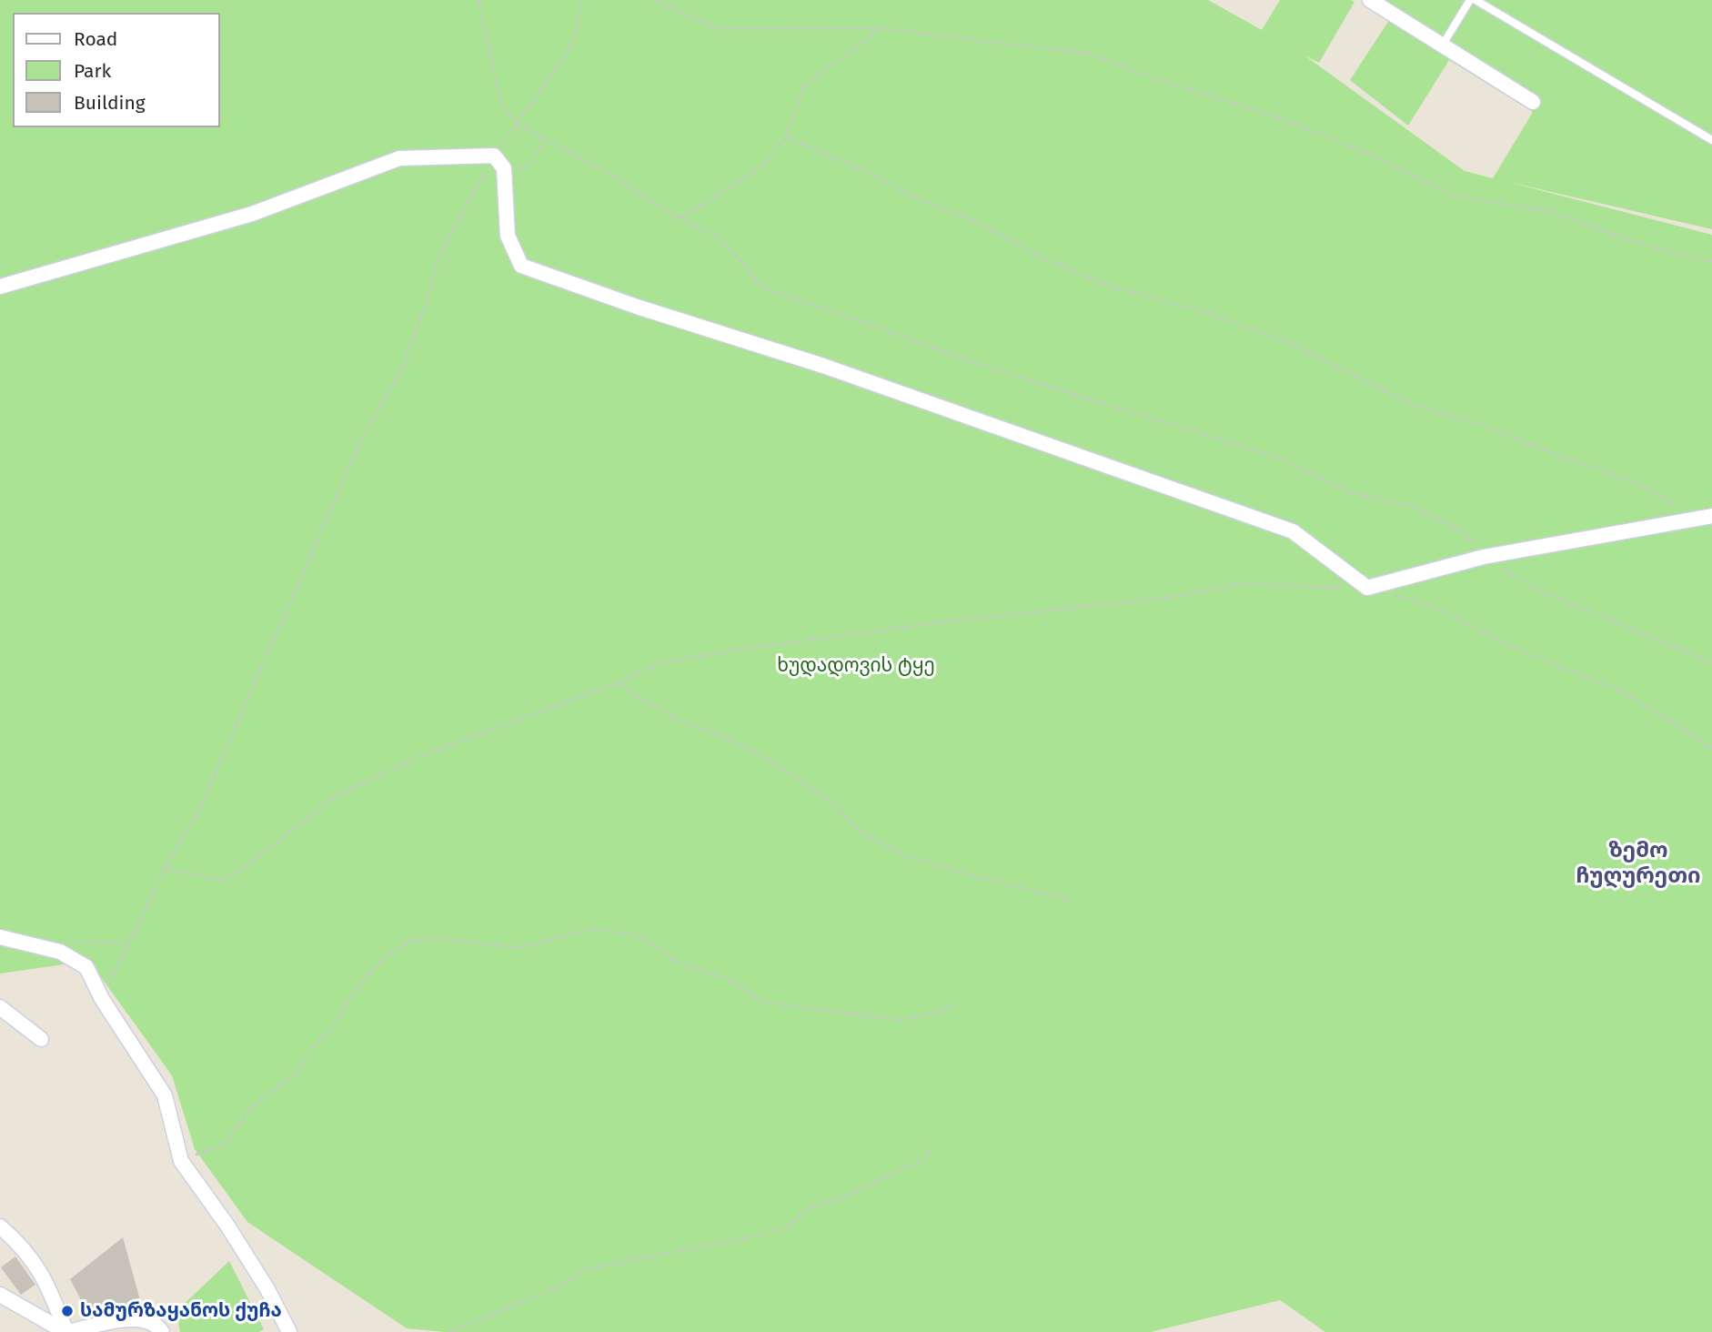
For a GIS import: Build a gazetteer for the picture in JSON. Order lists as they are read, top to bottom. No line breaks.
{"districts":["ზემო ჩუღურეთი"],"parks":["ხუდადოვის ტყე"],"places":["სამურზაყანოს ქუჩა"],"legend":["Road","Park","Building"]}
